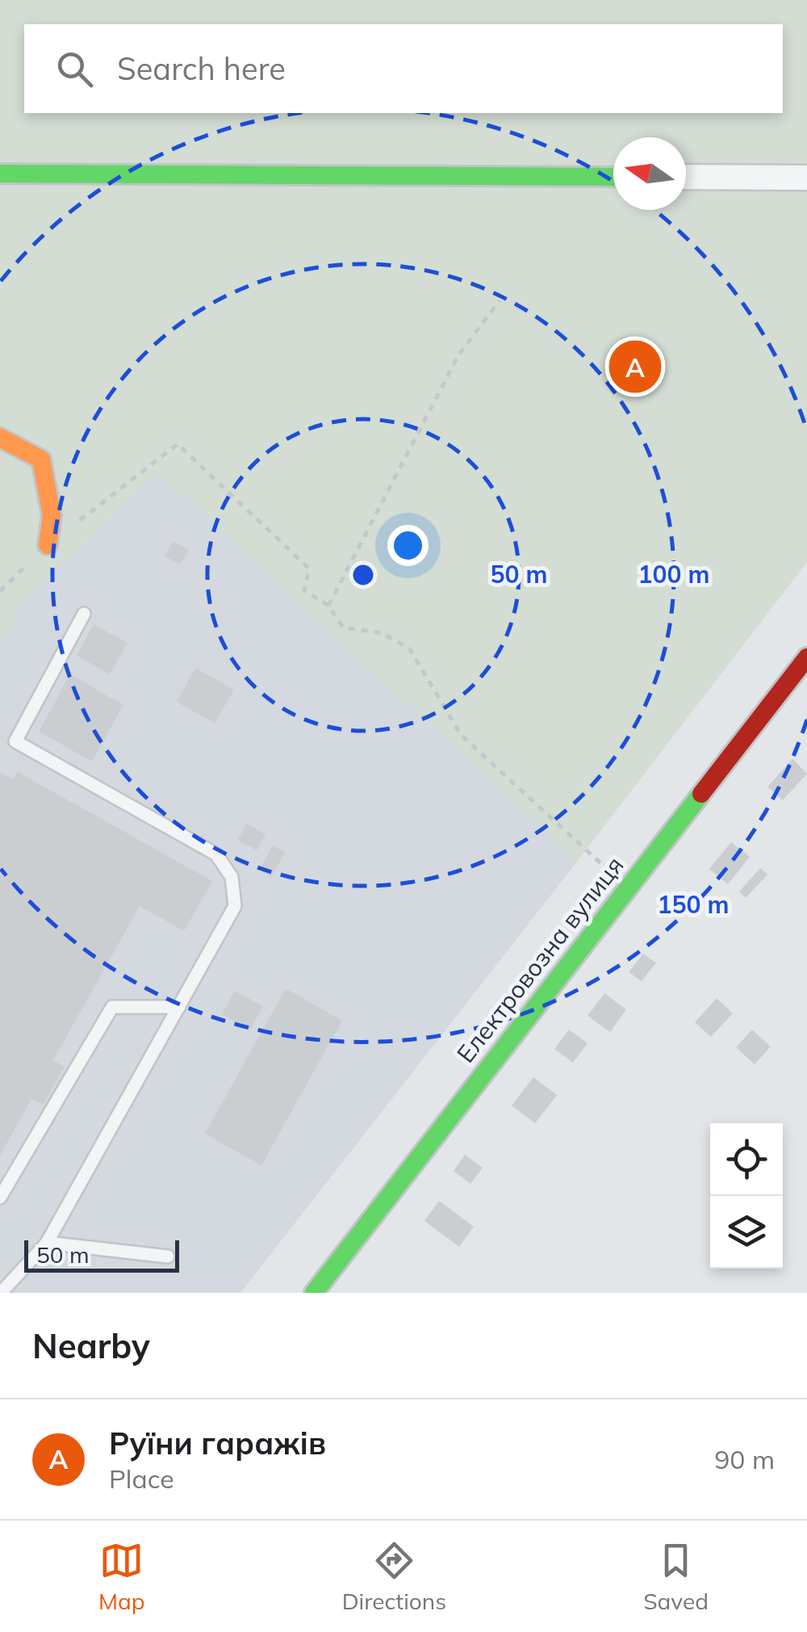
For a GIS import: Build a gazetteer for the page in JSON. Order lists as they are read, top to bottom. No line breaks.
{"streets":{"street":["Електровозна вулиця"]},"scale_bar":"50 m","north":"left","page":{"search":"Search here","pins":"A","scale":"50 m","heading":"Nearby","list":[{"mark":"A","name":"Руїни гаражів","note":"Place","value":"90 m"}],"nav":["Map","Directions","Saved"]},"rings":["50 m","100 m","150 m"]}
